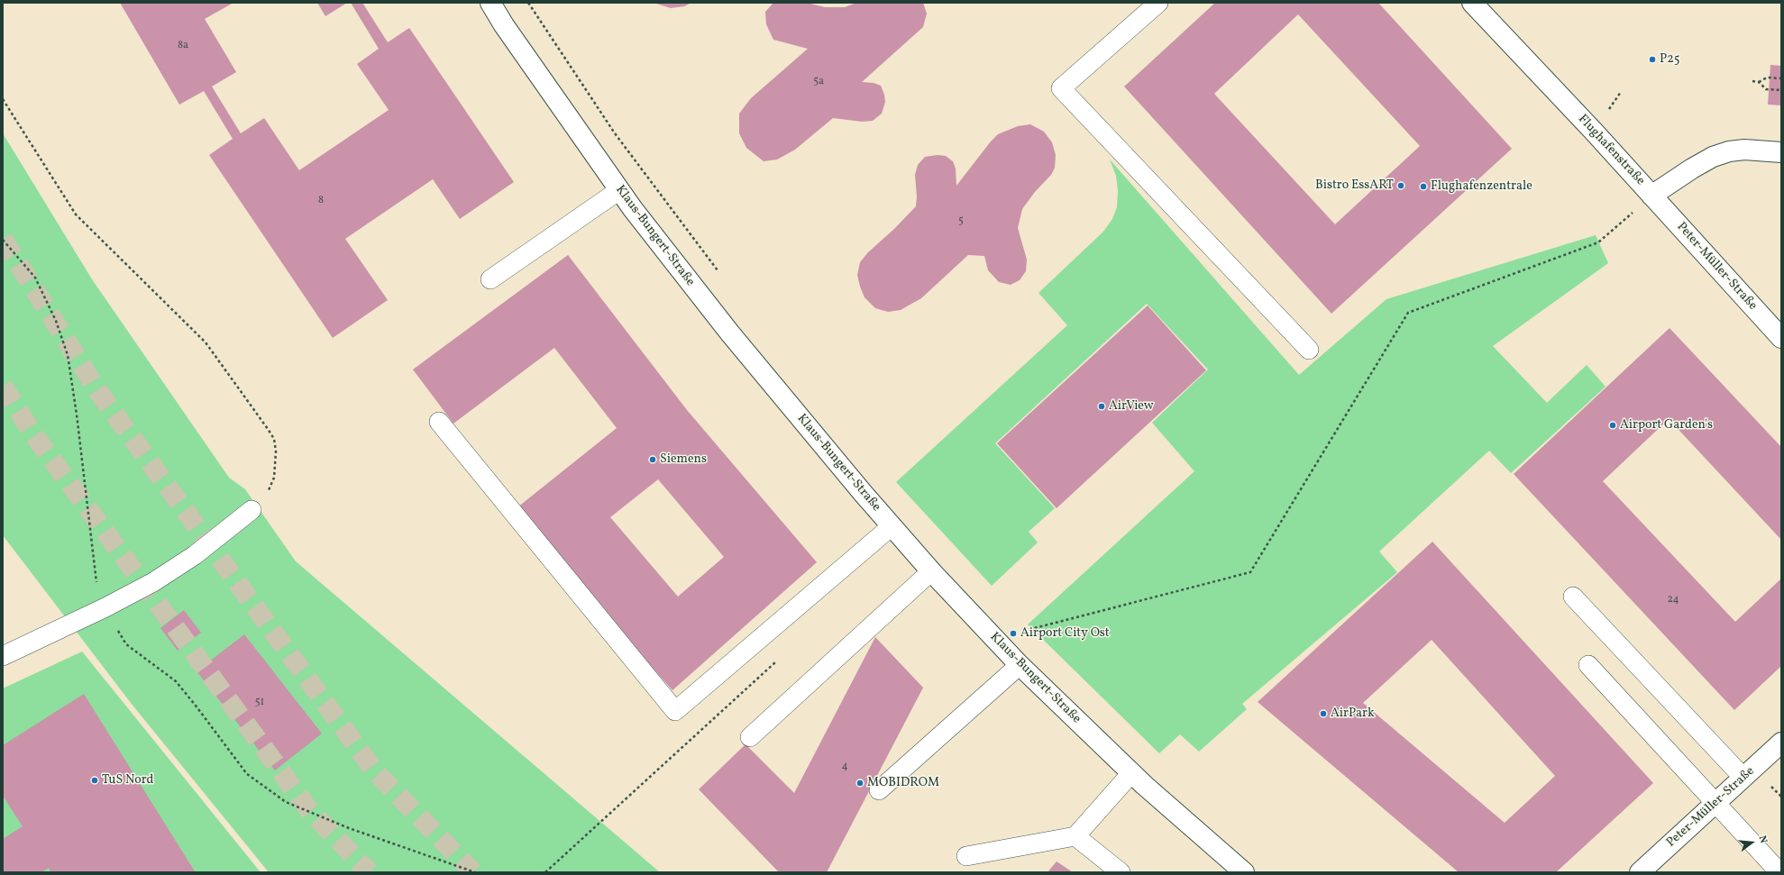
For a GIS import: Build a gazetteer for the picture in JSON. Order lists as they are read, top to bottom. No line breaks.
{"streets":{"street":["Flughafenstraße","Klaus-Bungert-Straße","Peter-Müller-Straße"]},"crossings":[["Flughafenstraße","Peter-Müller-Straße"]],"places":["P25","Bistro EssART","Flughafenzentrale","AirView","Airport Garden's","Siemens","Airport City Ost","AirPark","TuS Nord","MOBIDROM"],"house_numbers":["8a","5a","8","5","24","51","4"],"north":"right"}
